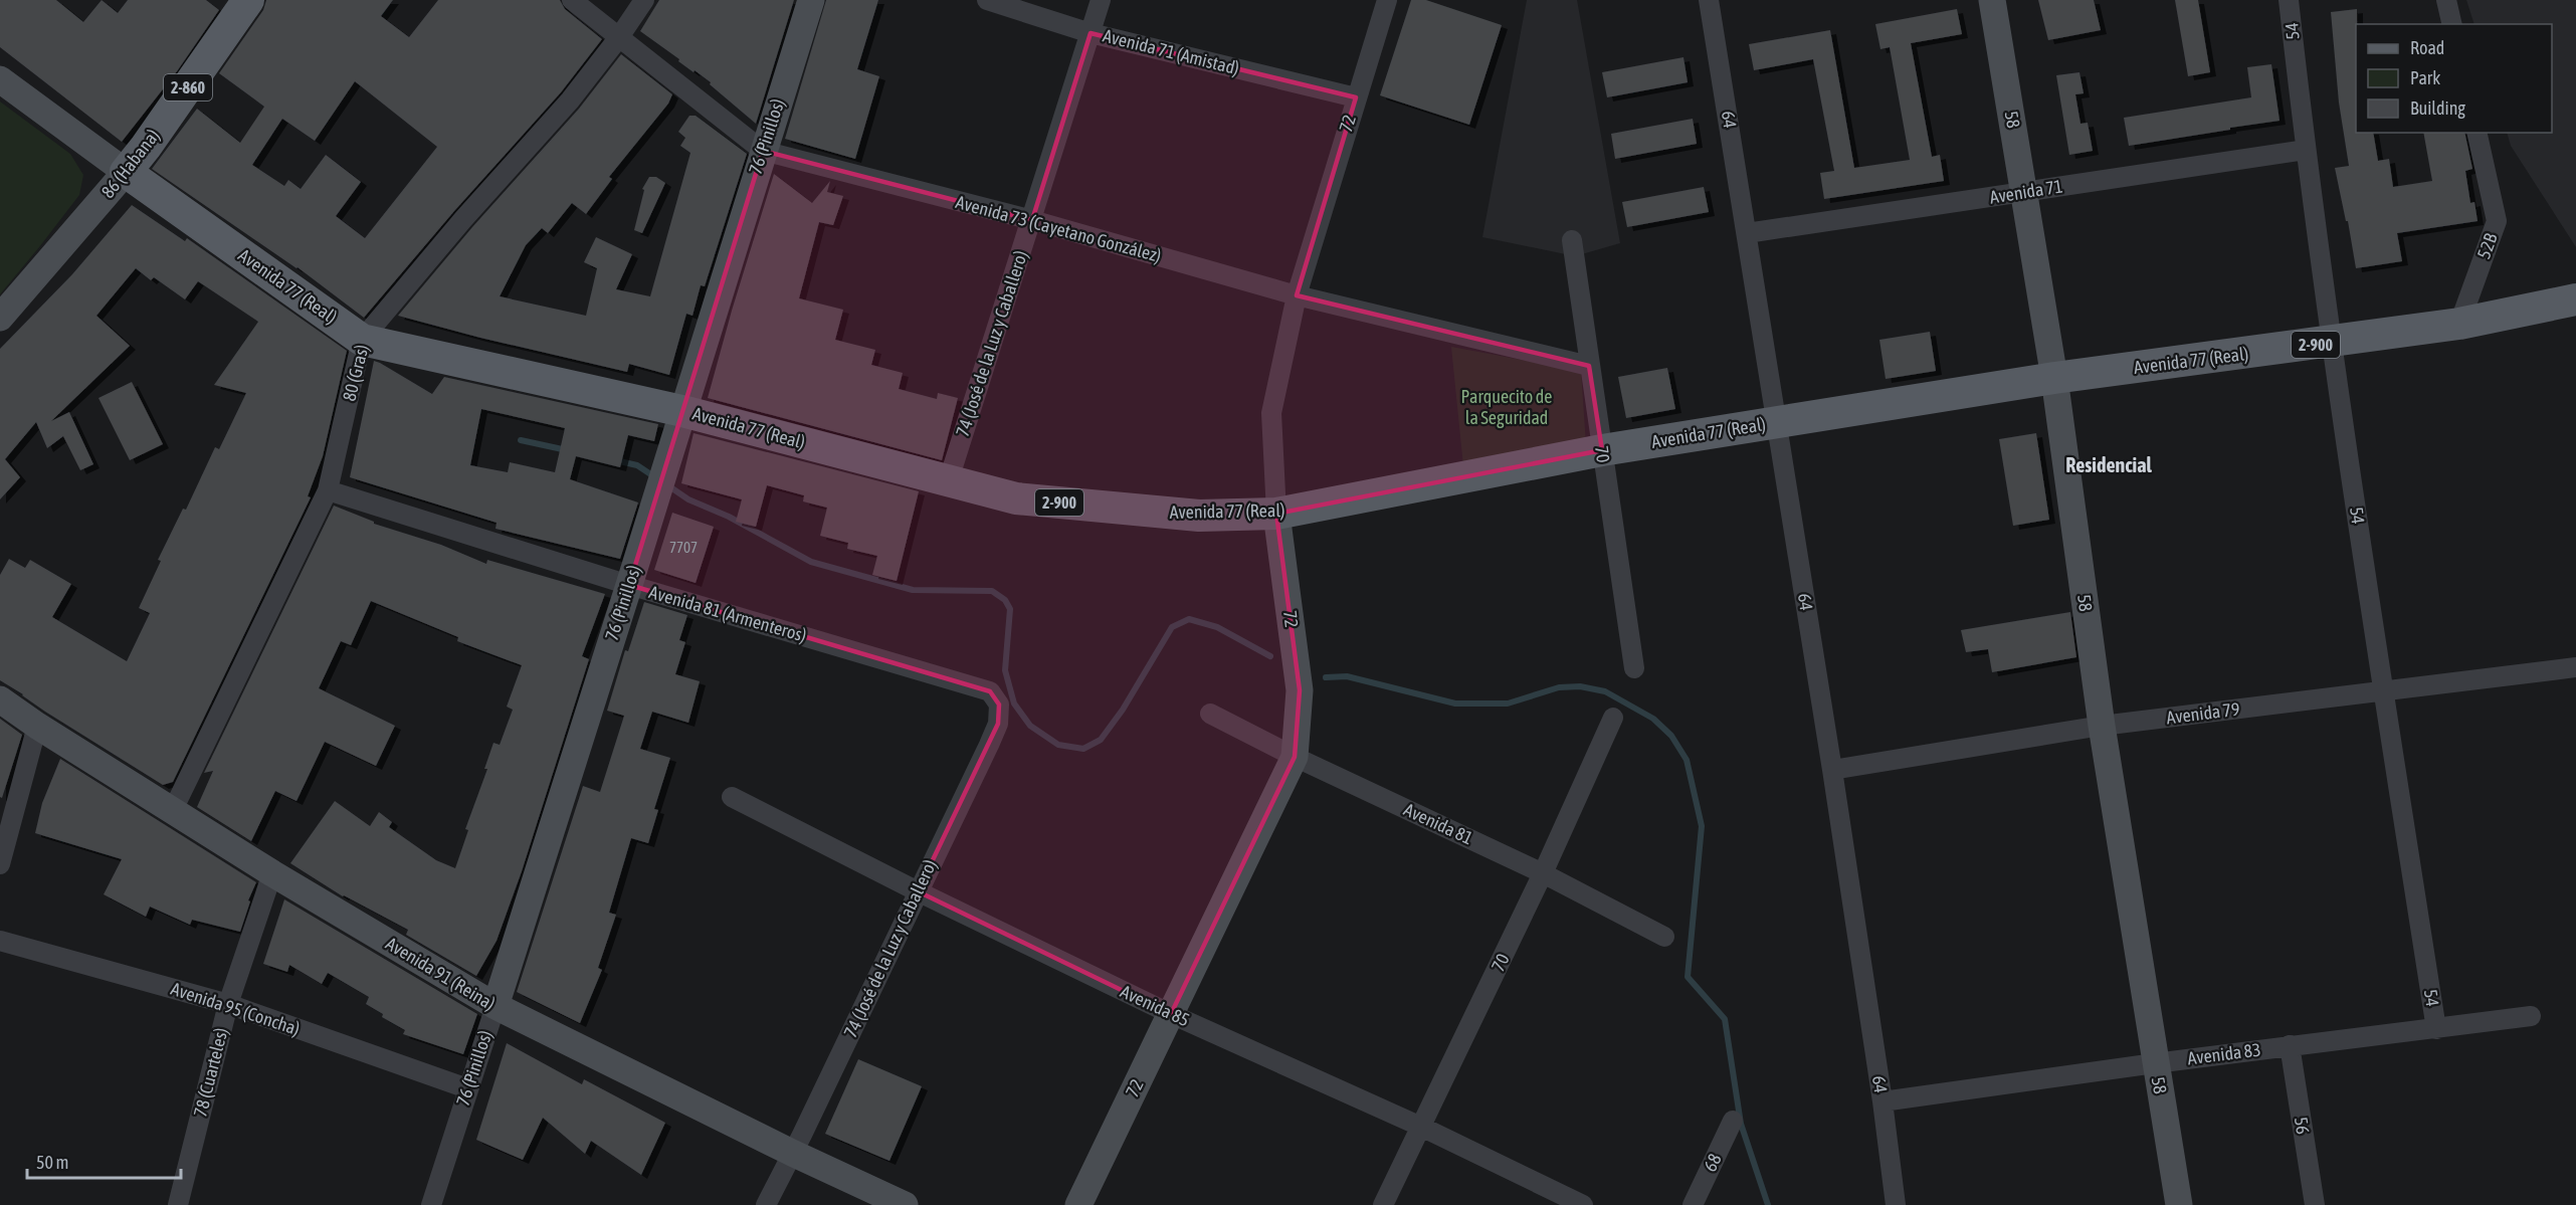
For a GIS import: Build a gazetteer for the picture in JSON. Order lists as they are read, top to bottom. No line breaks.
{"streets":{"main road":["2-860","86 (Habana)","Avenida 77 (Real)","2-900"],"street":["54","Avenida 71 (Amistad)","64","58","72","76 (Pinillos)","Avenida 71","Avenida 73 (Cayetano González)","52B","74 (José de la Luz y Caballero)","80 (Gras)","70","Avenida 81 (Armenteros)","Avenida 79","Avenida 81","Avenida 91 (Reina)","Avenida 85","Avenida 95 (Concha)","Avenida 83","78 (Cuarteles)","56","68"]},"crossings":[["54","Avenida 71"],["54","Avenida 77 (Real)"],["54","Avenida 79"],["54","Avenida 83"],["Avenida 71 (Amistad)","72"],["Avenida 71 (Amistad)","74 (José de la Luz y Caballero)"],["64","Avenida 71"],["64","Avenida 77 (Real)"],["64","Avenida 79"],["64","Avenida 83"],["58","Avenida 71"],["58","Avenida 77 (Real)"],["58","Avenida 79"],["58","Avenida 83"],["72","Avenida 73 (Cayetano González)"],["72","Avenida 77 (Real)"],["72","Avenida 81"],["72","Avenida 85"],["76 (Pinillos)","Avenida 73 (Cayetano González)"],["76 (Pinillos)","Avenida 77 (Real)"],["76 (Pinillos)","Avenida 81 (Armenteros)"],["76 (Pinillos)","Avenida 91 (Reina)"],["76 (Pinillos)","Avenida 95 (Concha)"],["86 (Habana)","Avenida 77 (Real)"],["Avenida 73 (Cayetano González)","74 (José de la Luz y Caballero)"],["Avenida 73 (Cayetano González)","80 (Gras)"],["Avenida 73 (Cayetano González)","70"],["52B","Avenida 77 (Real)"],["Avenida 77 (Real)","74 (José de la Luz y Caballero)"],["Avenida 77 (Real)","80 (Gras)"],["Avenida 77 (Real)","70"],["74 (José de la Luz y Caballero)","Avenida 81 (Armenteros)"],["74 (José de la Luz y Caballero)","Avenida 91 (Reina)"],["74 (José de la Luz y Caballero)","Avenida 85"],["80 (Gras)","Avenida 81 (Armenteros)"],["80 (Gras)","Avenida 91 (Reina)"],["70","Avenida 81"],["70","Avenida 85"],["Avenida 91 (Reina)","78 (Cuarteles)"],["Avenida 95 (Concha)","78 (Cuarteles)"],["Avenida 83","56"]],"districts":["Residencial"],"parks":["Parquecito de la Seguridad"],"house_numbers":["7707"],"legend":["Road","Park","Building"],"scale_bar":"50 m"}
